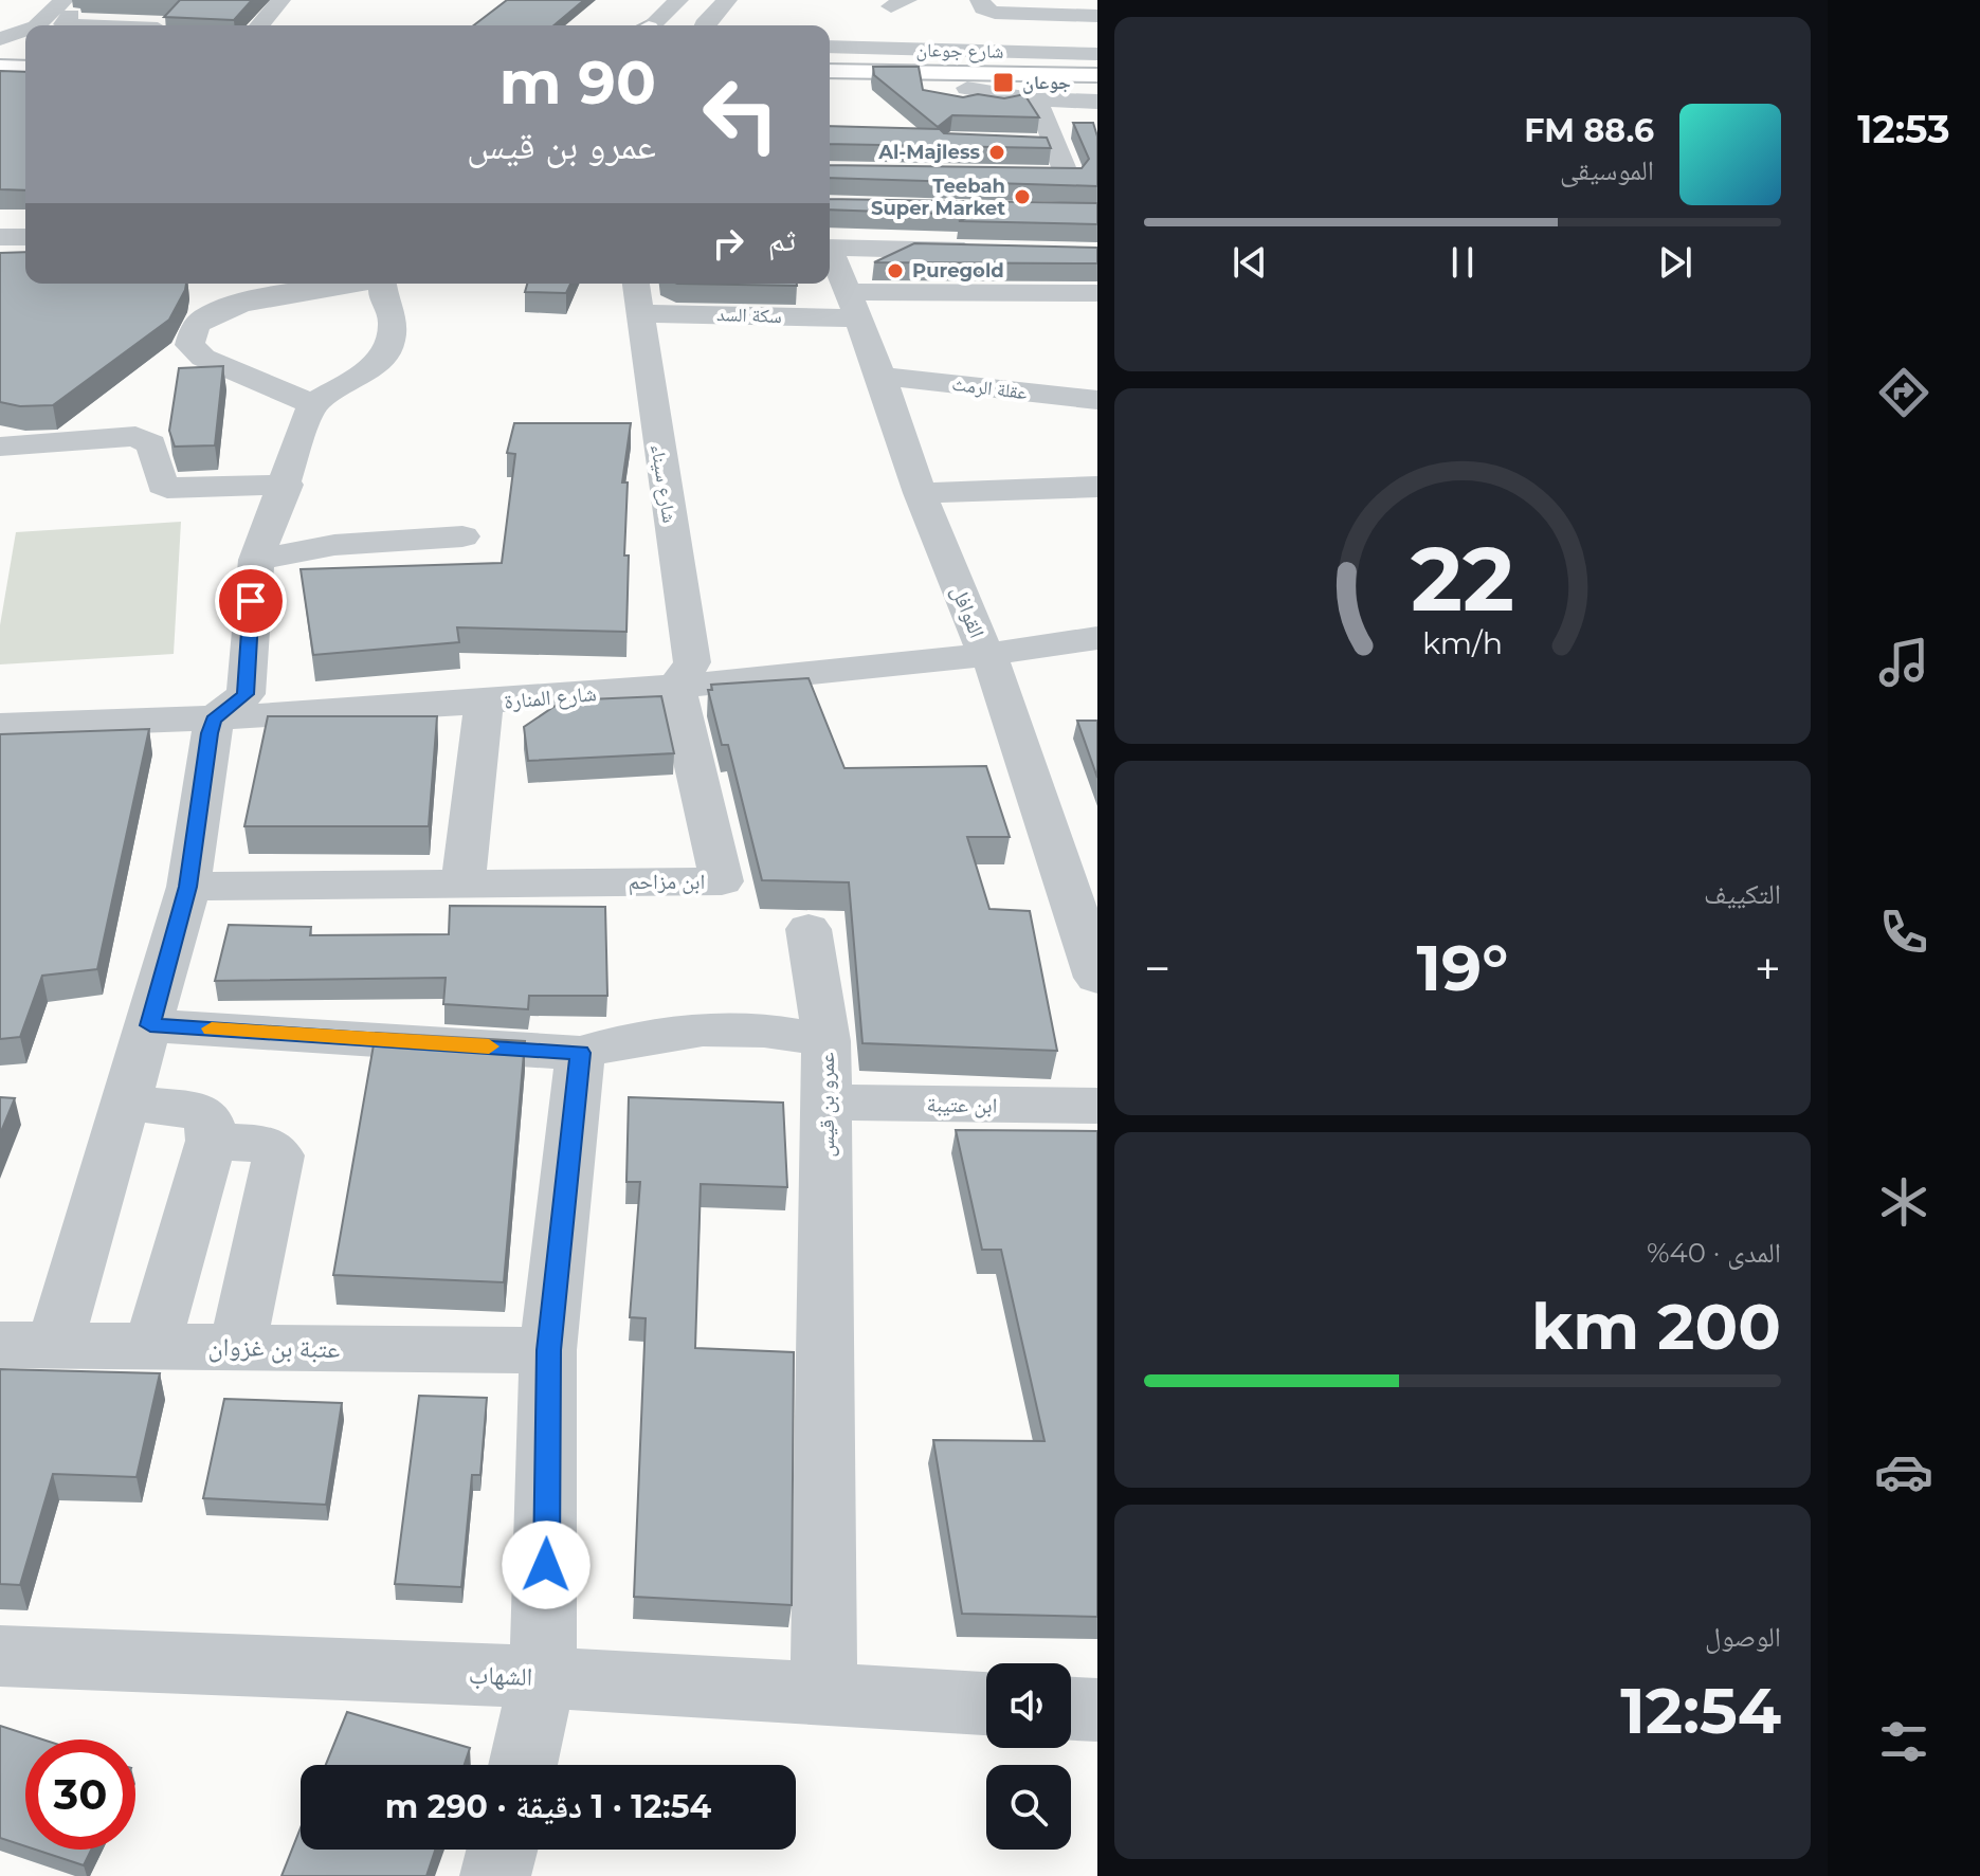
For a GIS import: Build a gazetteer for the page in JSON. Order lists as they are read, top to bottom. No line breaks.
{"streets":{"street":["شارع جوعان","سكة السد","عقلة الرمث","شارع سيناء","القوافل","شارع المنارة","ابن مزاحم","عمرو بن قيس","ابن عتيبة","عتبة بن غزوان","الشهاب"]},"crossings":[["سكة السد","شارع سيناء"],["سكة السد","القوافل"],["عقلة الرمث","القوافل"],["شارع سيناء","شارع المنارة"],["شارع سيناء","ابن مزاحم"],["القوافل","شارع المنارة"],["شارع المنارة","ابن مزاحم"],["عمرو بن قيس","ابن عتيبة"],["عمرو بن قيس","الشهاب"]],"places":{"transit":["جوعان"],"other":["Al-Majless","Teebah Super Market","Puregold"]},"page":{"tabs":"12:53","turn":["90 m","عمرو بن قيس"],"song":["88.6 FM","الموسيقى"],"then":"ثم","tile":["التكييف",["المدى · 40%","200 km"],["الوصول","12:54"]],"heat":["−","19°","+"],"limit":"30","trip":"12:54 · 1 دقيقة · 290 m","gauge":["22","km/h"]}}
